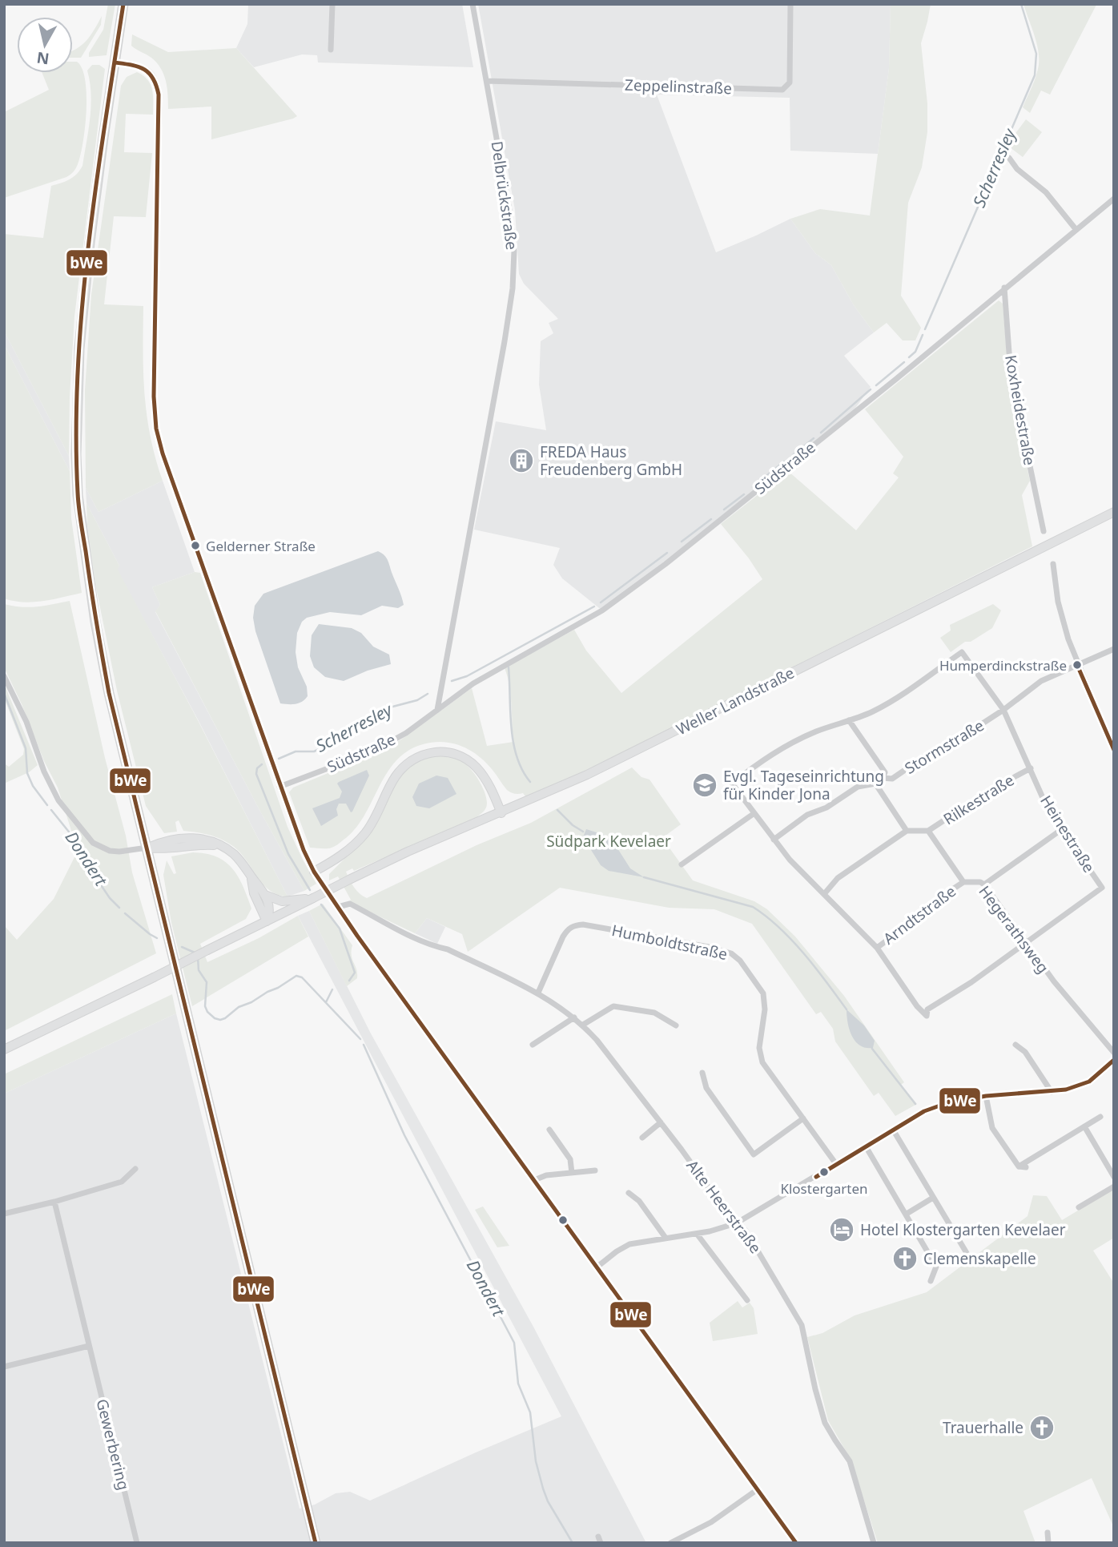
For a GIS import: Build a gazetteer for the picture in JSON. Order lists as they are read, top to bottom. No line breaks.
{"streets":{"main road":["Weller Landstraße"],"street":["Zeppelinstraße","Delbrückstraße","Koxheidestraße","Südstraße","Stormstraße","Rilkestraße","Heinestraße","Arndtstraße","Hegerathsweg","Humboldtstraße","Alte Heerstraße","Gewerbering"]},"crossings":[["Zeppelinstraße","Delbrückstraße"],["Delbrückstraße","Südstraße"],["Koxheidestraße","Südstraße"],["Stormstraße","Heinestraße"],["Rilkestraße","Heinestraße"],["Rilkestraße","Hegerathsweg"],["Heinestraße","Arndtstraße"],["Heinestraße","Hegerathsweg"],["Arndtstraße","Hegerathsweg"],["Humboldtstraße","Alte Heerstraße"]],"water":["Scherresley","Dondert"],"parks":["Südpark Kevelaer"],"places":{"building":["FREDA Haus Freudenberg GmbH"],"other":["Gelderner Straße","Humperdinckstraße","Klostergarten"],"school or university":["Evgl. Tageseinrichtung für Kinder Jona"],"hotel":["Hotel Klostergarten Kevelaer"],"church":["Clemenskapelle","Trauerhalle"]},"lines":["transit line bWe"],"north":"bottom"}
